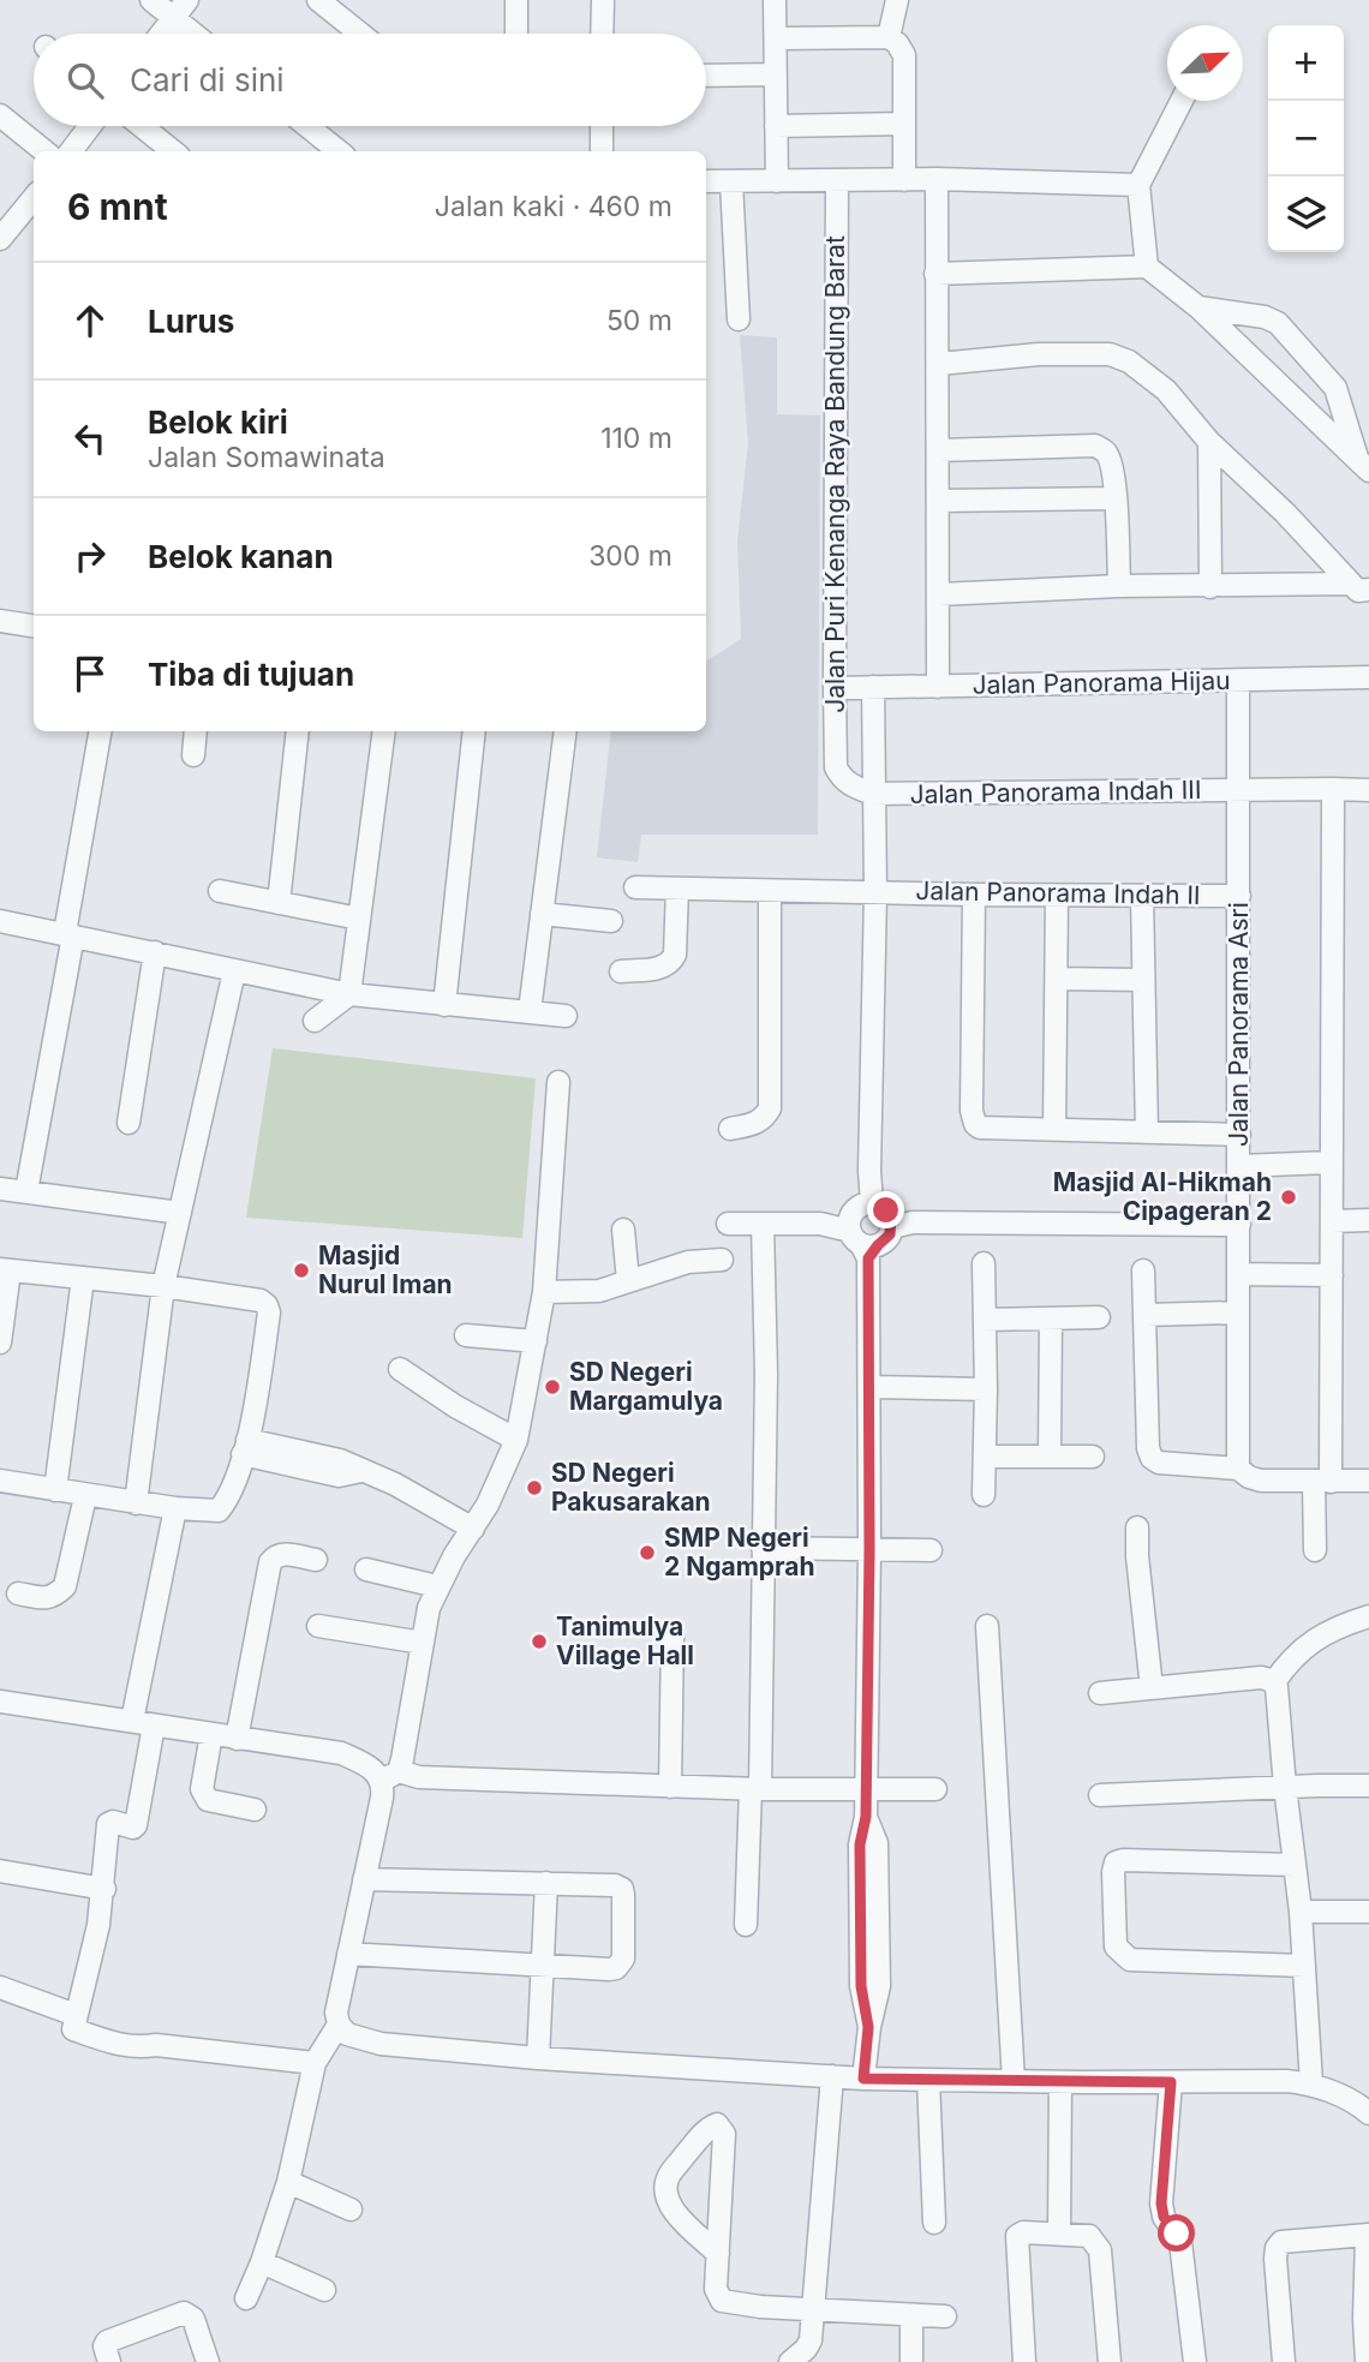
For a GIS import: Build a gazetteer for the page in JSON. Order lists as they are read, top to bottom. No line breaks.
{"streets":{"street":["Jalan Puri Kenanga Raya Bandung Barat","Jalan Panorama Hijau","Jalan Panorama Indah III","Jalan Panorama Indah II","Jalan Panorama Asri"]},"crossings":[["Jalan Puri Kenanga Raya Bandung Barat","Jalan Panorama Hijau"],["Jalan Puri Kenanga Raya Bandung Barat","Jalan Panorama Indah III"],["Jalan Panorama Hijau","Jalan Panorama Asri"],["Jalan Panorama Indah III","Jalan Panorama Asri"],["Jalan Panorama Indah II","Jalan Panorama Asri"]],"places":["Masjid Al-Hikmah Cipageran 2","Masjid Nurul Iman","SD Negeri Margamulya","SD Negeri Pakusarakan","SMP Negeri 2 Ngamprah","Tanimulya Village Hall"],"north":"top right","page":{"map_buttons":["+","−"],"search":"Cari di sini","heading":["6 mnt","Jalan kaki · 460 m"],"list":[["Lurus","50 m"],["Belok kiri","Jalan Somawinata","110 m"],["Belok kanan","300 m"],"Tiba di tujuan"]}}
